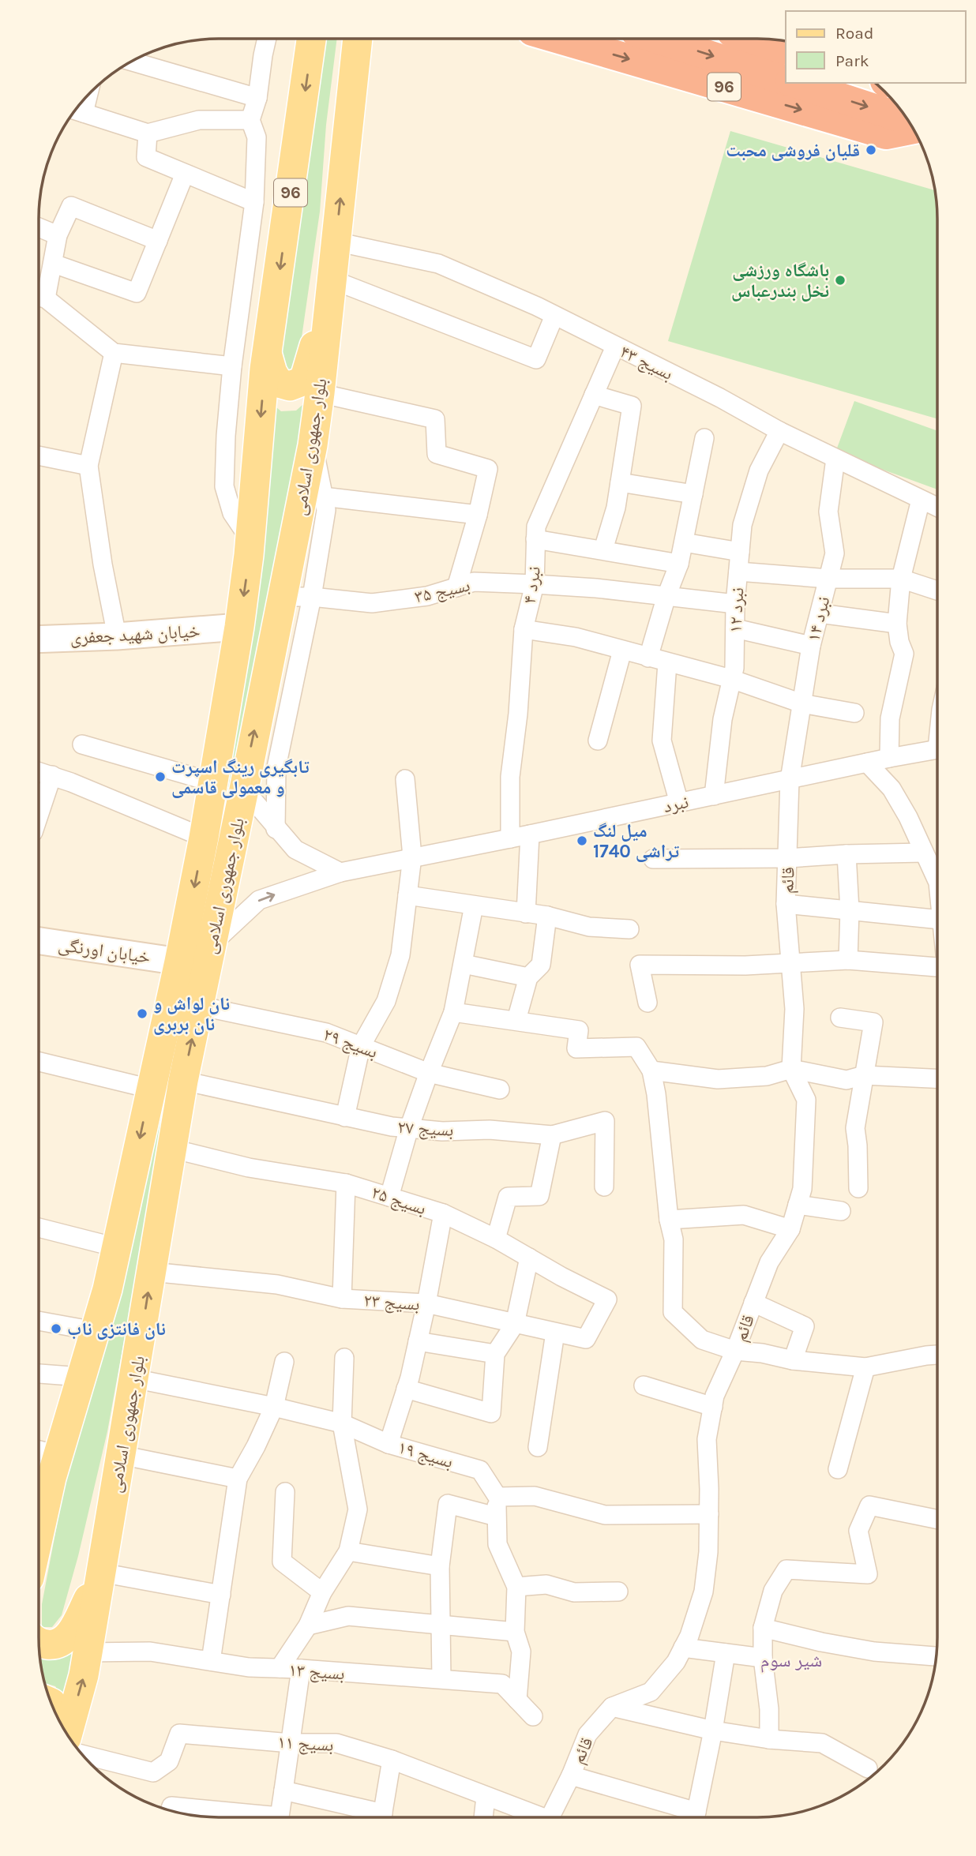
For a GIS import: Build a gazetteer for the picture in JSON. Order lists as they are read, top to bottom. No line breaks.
{"streets":{"highway":["96"],"main road":["بلوار جمهوری اسلامی","خیابان شهید جعفری","خیابان اورنگی"],"street":["بسیج ۴۳","نبرد ۴","بسیج ۳۵","نبرد ۱۲","نبرد ۱۴","نبرد","قائم","بسیج ۲۹","بسیج ۲۷","بسیج ۲۵","بسیج ۲۳","بسیج ۱۹","بسیج ۱۳","بسیج ۱۱"]},"crossings":[["96","بلوار جمهوری اسلامی"],["بسیج ۴۳","بلوار جمهوری اسلامی"],["بسیج ۴۳","نبرد ۴"],["بسیج ۴۳","نبرد ۱۲"],["بسیج ۴۳","نبرد ۱۴"],["بلوار جمهوری اسلامی","بسیج ۳۵"],["بلوار جمهوری اسلامی","خیابان شهید جعفری"],["بلوار جمهوری اسلامی","نبرد"],["بلوار جمهوری اسلامی","خیابان اورنگی"],["بلوار جمهوری اسلامی","بسیج ۲۹"],["بلوار جمهوری اسلامی","بسیج ۲۷"],["بلوار جمهوری اسلامی","بسیج ۲۵"],["بلوار جمهوری اسلامی","بسیج ۲۳"],["بلوار جمهوری اسلامی","بسیج ۱۹"],["بلوار جمهوری اسلامی","بسیج ۱۳"],["نبرد ۴","بسیج ۳۵"],["نبرد ۴","نبرد"],["بسیج ۳۵","نبرد ۱۲"],["نبرد ۱۲","نبرد"],["نبرد ۱۴","نبرد"],["نبرد ۱۴","قائم"],["نبرد","قائم"],["بسیج ۲۵","بسیج ۲۳"]],"districts":["شیر سوم"],"places":["قلیان فروشی محبت","باشگاه ورزشی نخل بندرعباس","تابگیری رینگ اسپرت و معمولی قاسمی","میل لنگ تراشی 1740","نان لواش و نان بربری","نان فانتزی ناب"],"legend":["Road","Park"]}
